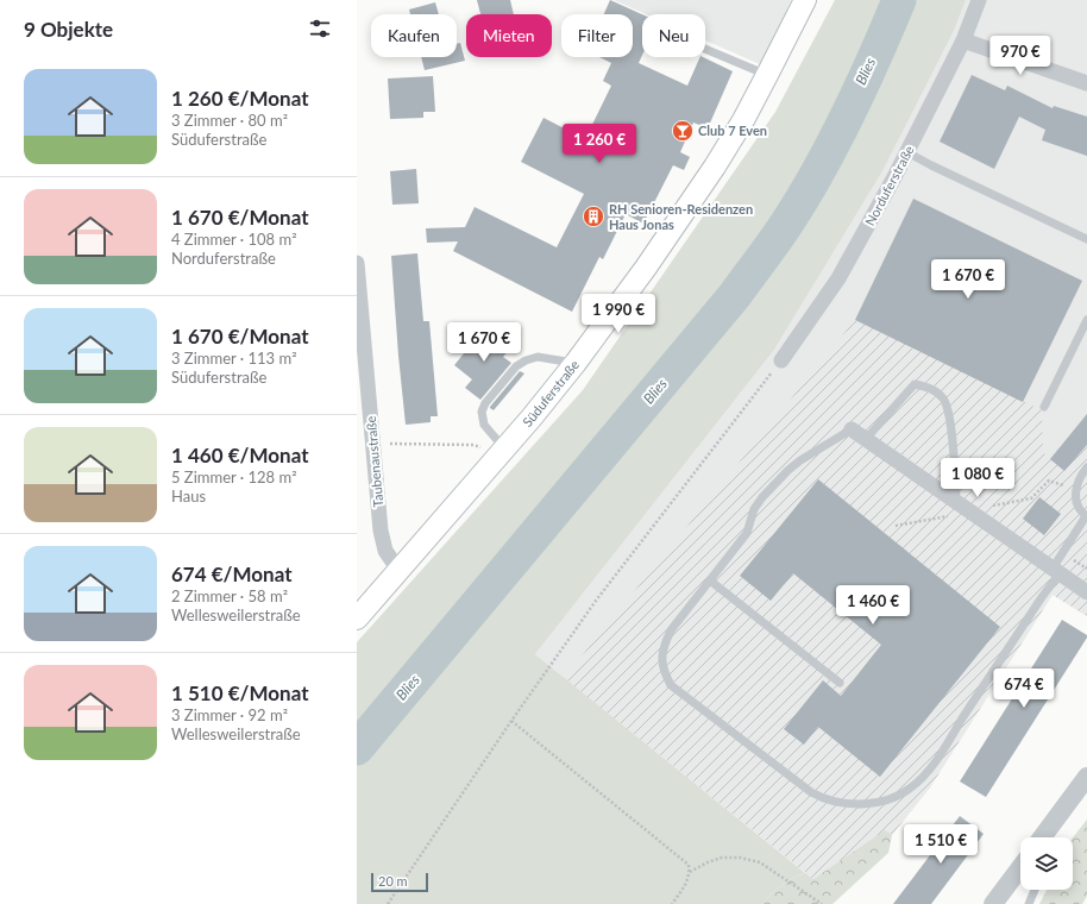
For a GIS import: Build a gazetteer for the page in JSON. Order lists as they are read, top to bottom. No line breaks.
{"streets":{"main road":["Süduferstraße"],"street":["Norduferstraße","Taubenaustraße"]},"crossings":[["Süduferstraße","Taubenaustraße"]],"water":["Blies"],"places":{"bar":["Club 7 Even"],"building":["RH Senioren-Residenzen Haus Jonas"]},"scale_bar":"20 m","page":{"heading":"9 Objekte","chip":["Kaufen","Mieten","Filter","Neu"],"price":["970 €","1 260 €","1 670 €","1 990 €","1 670 €","1 080 €","1 460 €","674 €","1 510 €"],"list":[{"name":"1 260 €/Monat","note":"3 Zimmer · 80 m² · Süduferstraße"},{"name":"1 670 €/Monat","note":"4 Zimmer · 108 m² · Norduferstraße"},{"name":"1 670 €/Monat","note":"3 Zimmer · 113 m² · Süduferstraße"},{"name":"1 460 €/Monat","note":"5 Zimmer · 128 m² · Haus"},{"name":"674 €/Monat","note":"2 Zimmer · 58 m² · Wellesweilerstraße"},{"name":"1 510 €/Monat","note":"3 Zimmer · 92 m² · Wellesweilerstraße"}],"scale":"20 m"}}
